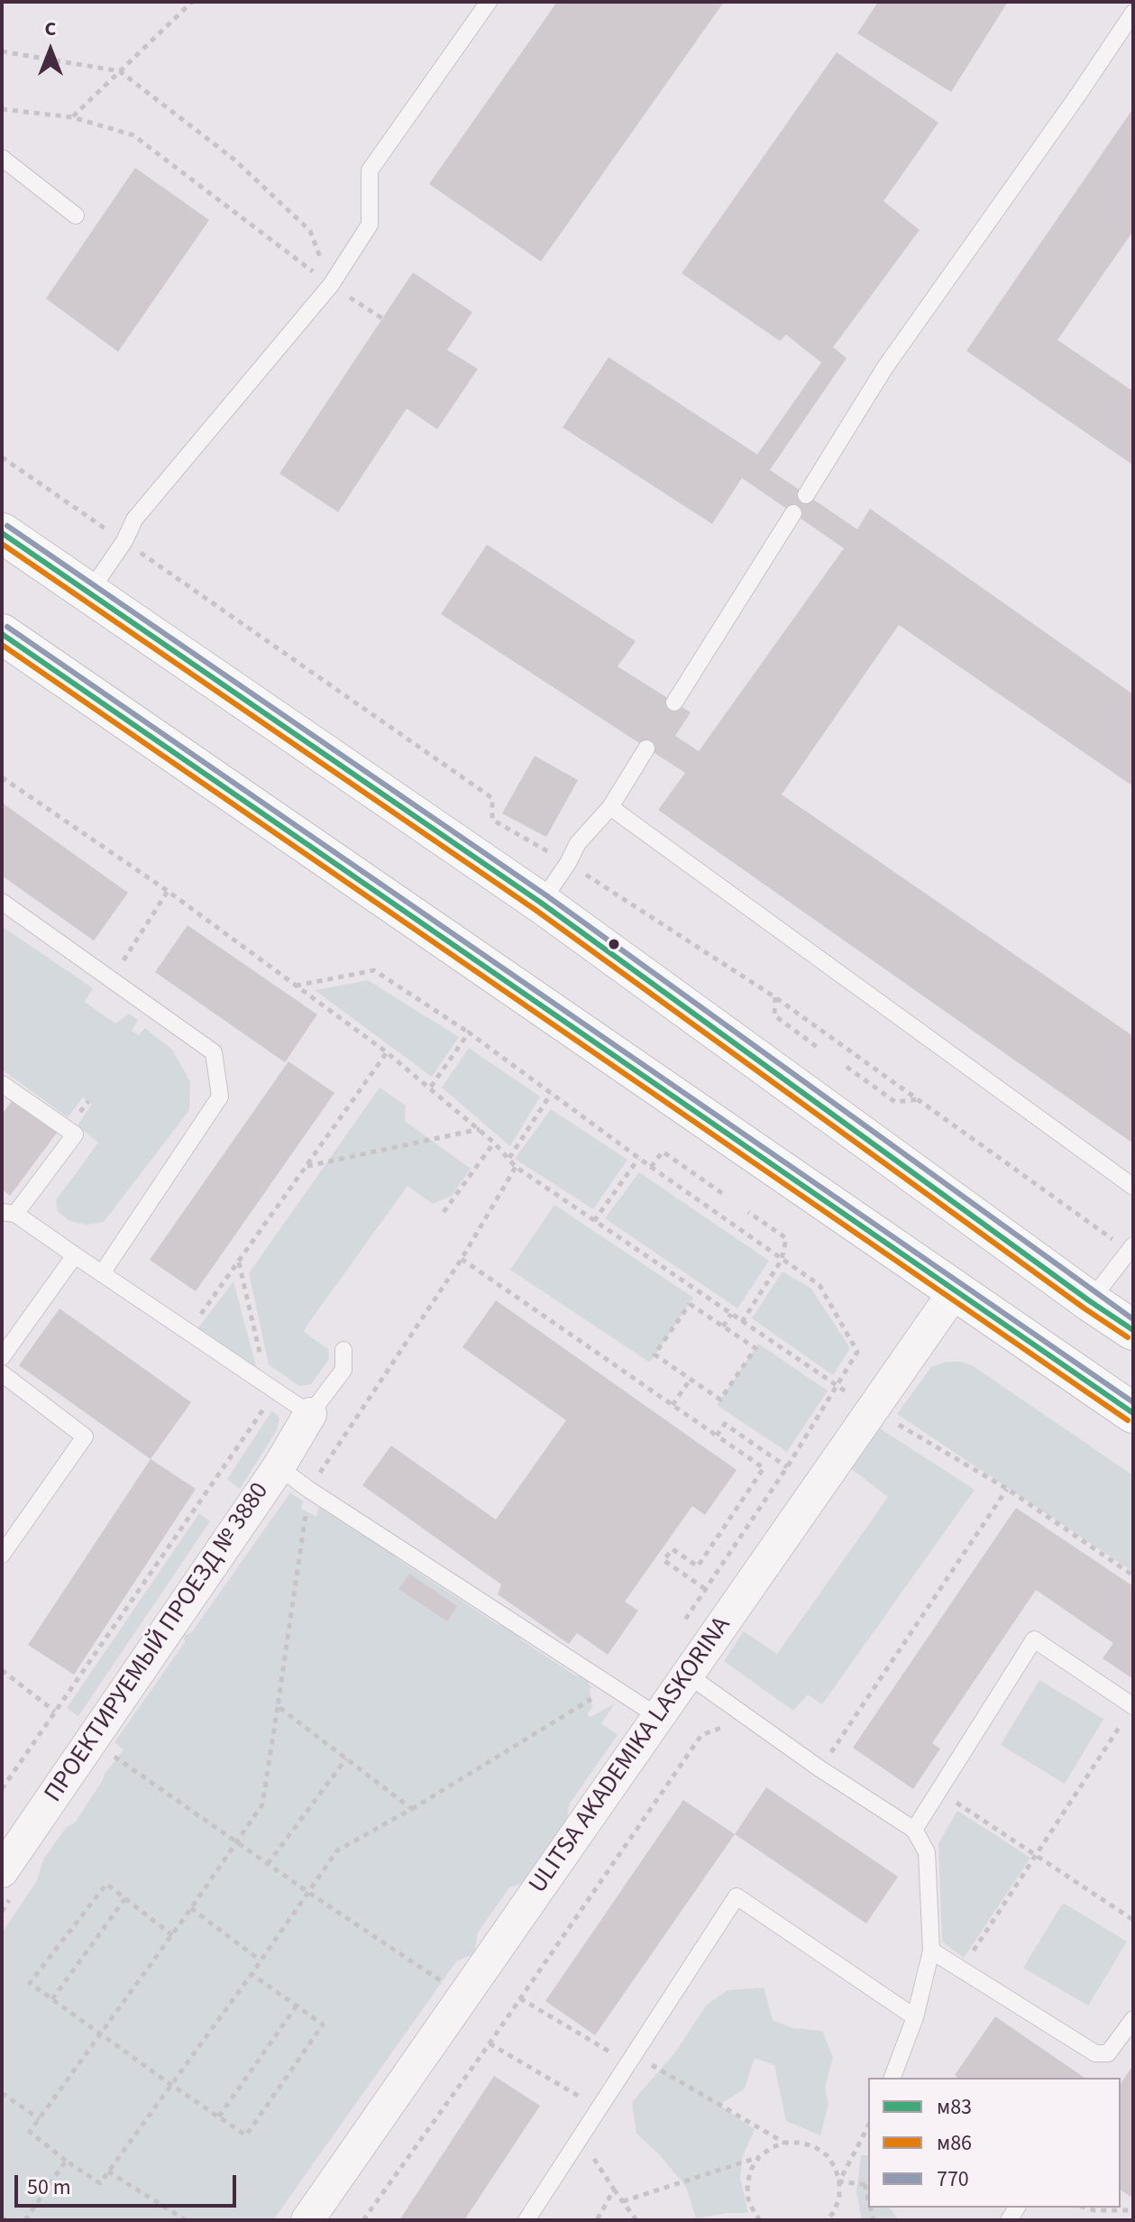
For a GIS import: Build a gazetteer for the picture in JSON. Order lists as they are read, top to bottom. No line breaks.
{"streets":{"street":["ПРОЕКТИРУЕМЫЙ ПРОЕЗД № 3880","ULITSA AKADEMIKA LASKORINA"]},"lines":["transit line 770","transit line м83","transit line м86"],"legend":["м83","м86","770"],"scale_bar":"50 m","north":"top"}
